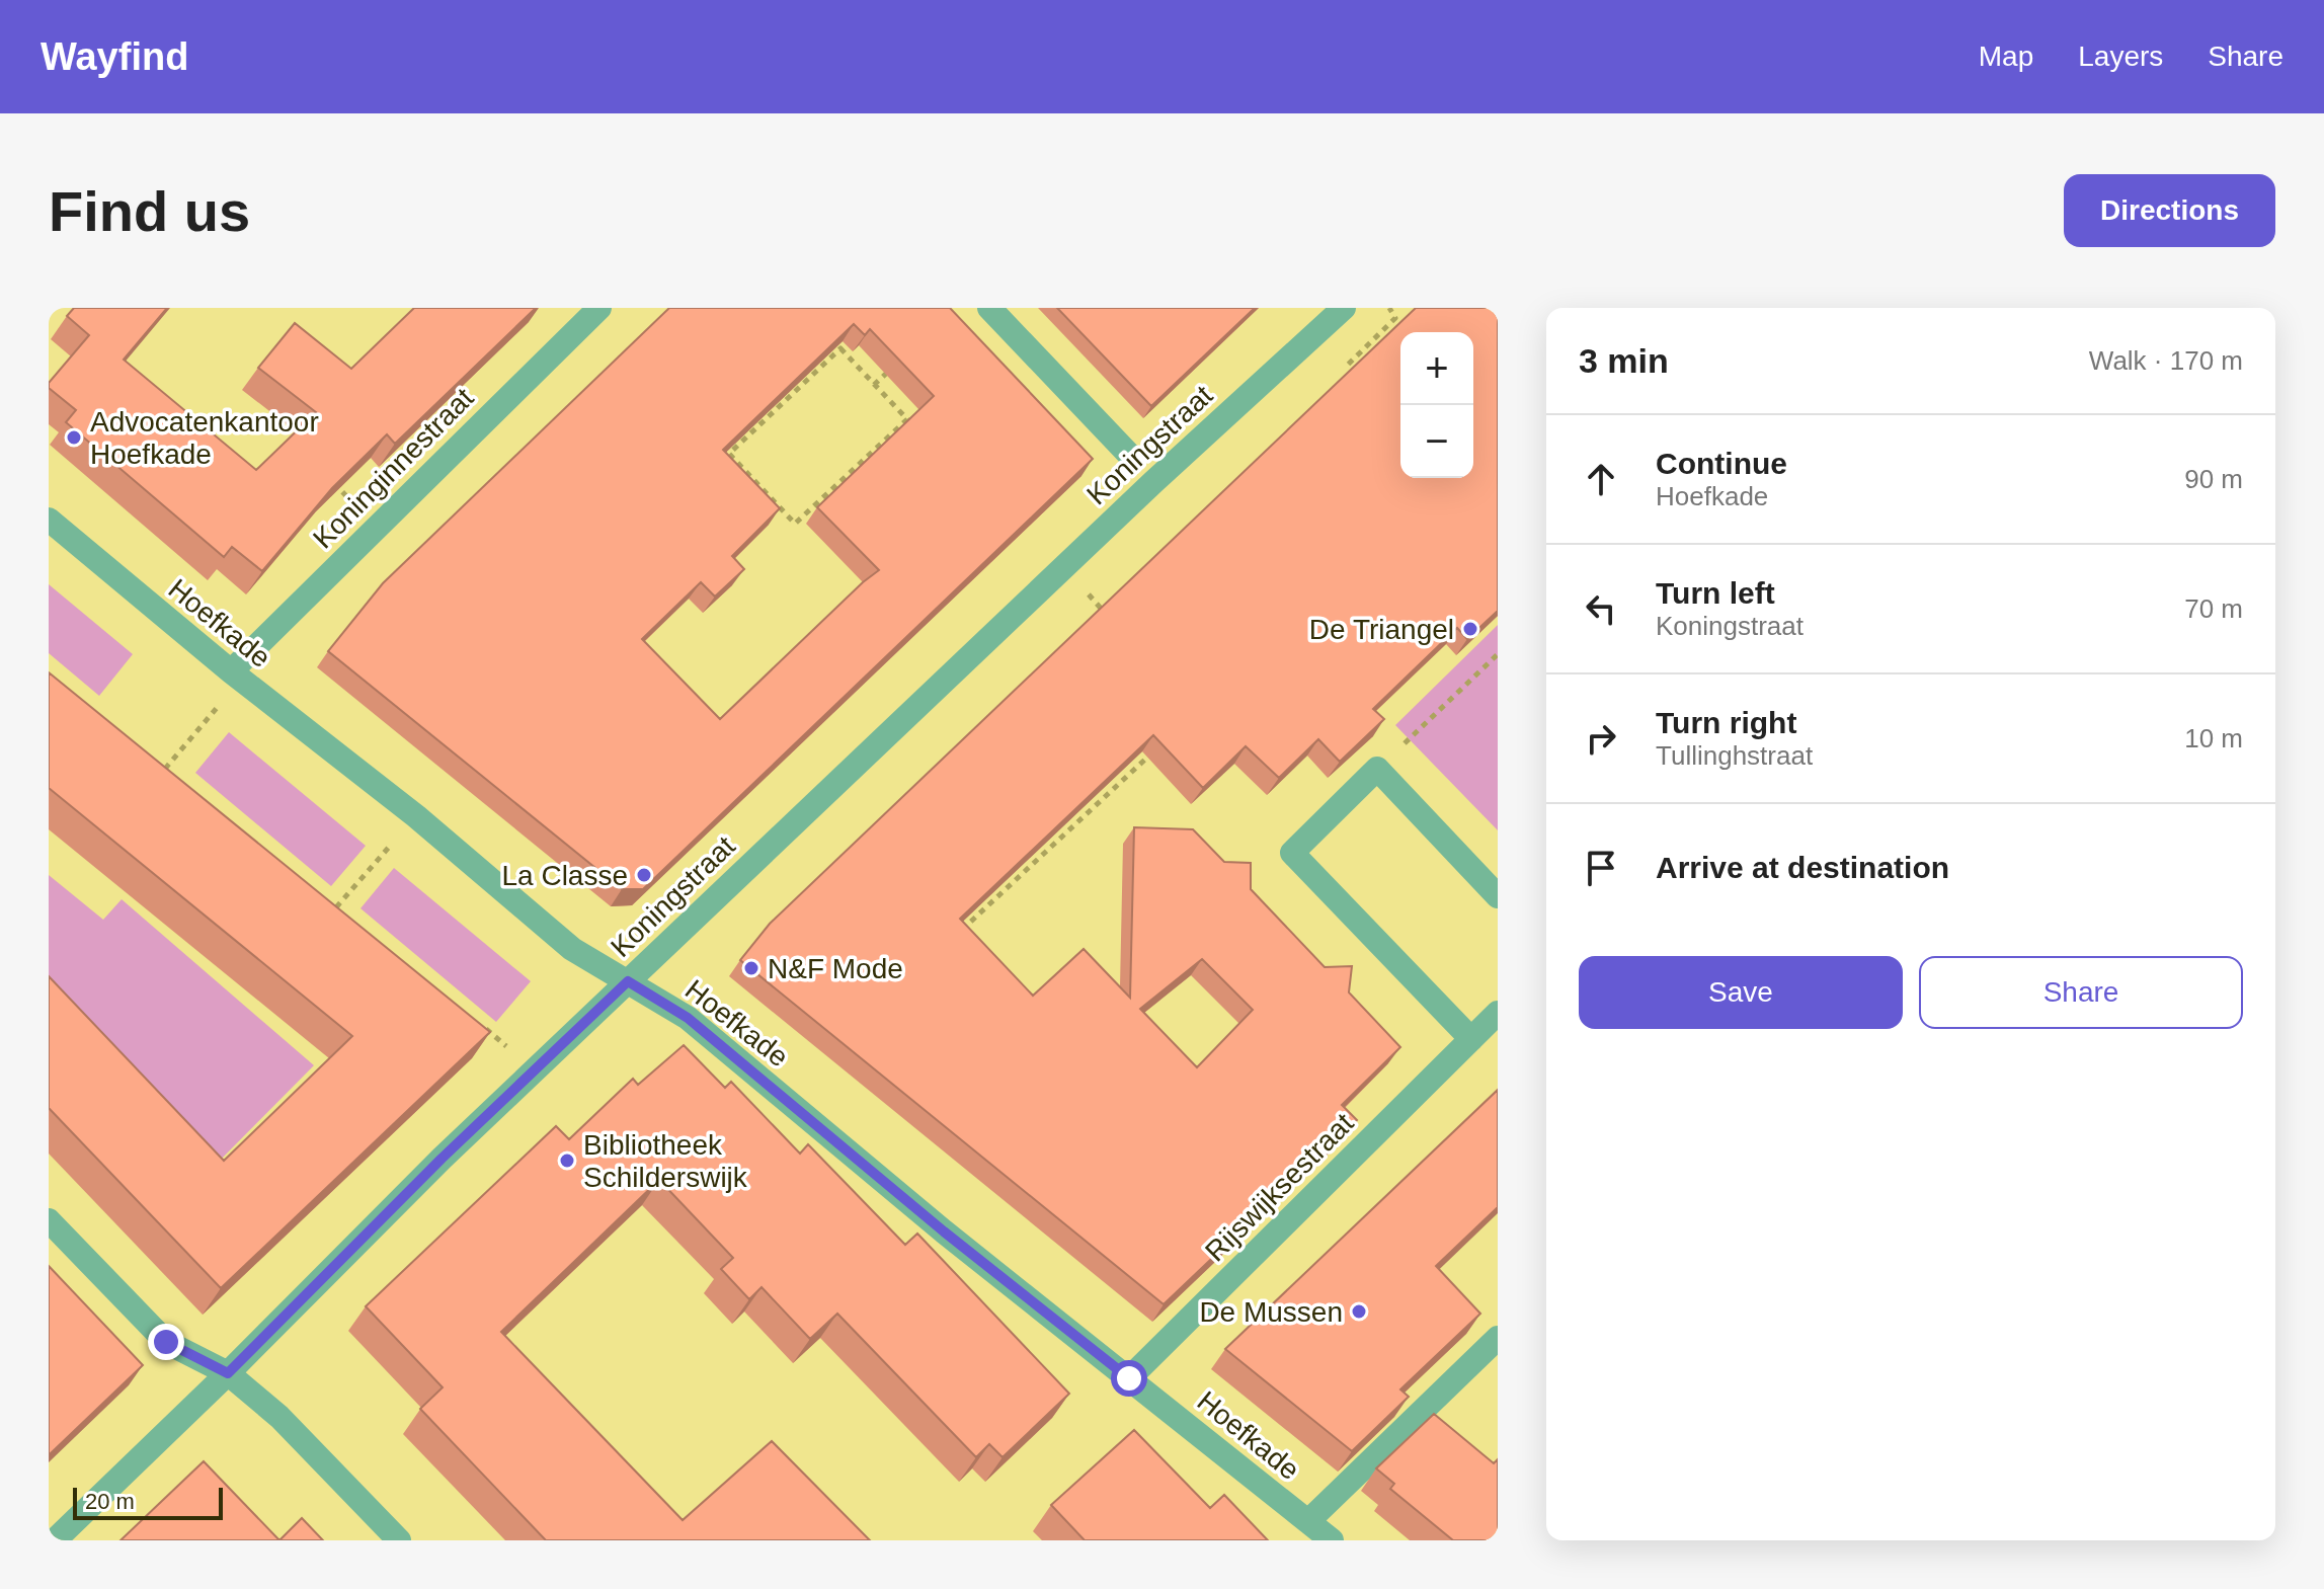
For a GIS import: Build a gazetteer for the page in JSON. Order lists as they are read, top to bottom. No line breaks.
{"streets":{"street":["Koningstraat","Koninginnestraat","Hoefkade","Rijswijksestraat"]},"crossings":[["Koningstraat","Hoefkade"],["Koninginnestraat","Hoefkade"],["Hoefkade","Rijswijksestraat"]],"places":["Advocatenkantoor Hoefkade","De Triangel","La Classe","N&F Mode","Bibliotheek Schilderswijk","De Mussen"],"scale_bar":"20 m","page":{"header":"Wayfind","nav":["Map","Layers","Share"],"buttons":["Directions",["Save","Share"]],"title":"Find us","heading":["3 min","Walk · 170 m"],"map_buttons":["+","−"],"list":[["Continue","Hoefkade","90 m"],["Turn left","Koningstraat","70 m"],["Turn right","Tullinghstraat","10 m"],"Arrive at destination"],"scale":"20 m"}}
